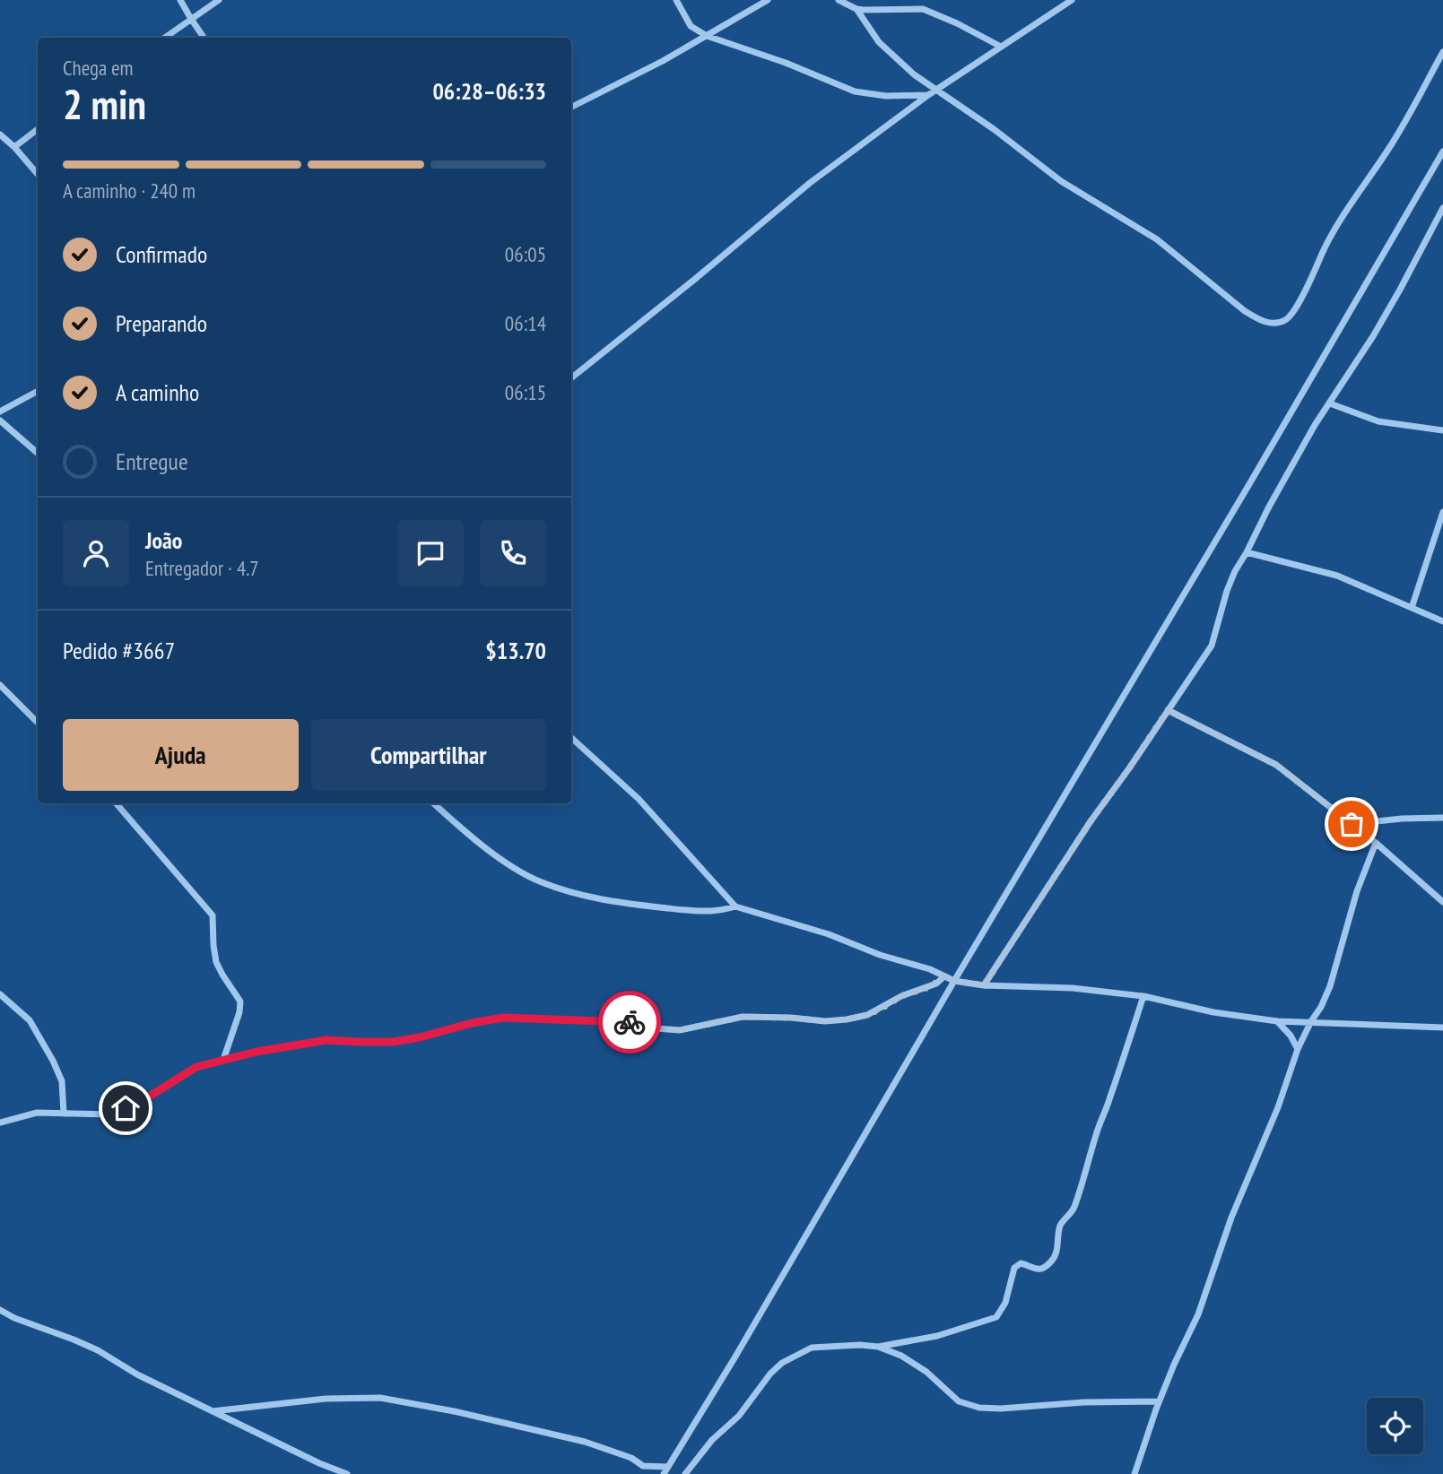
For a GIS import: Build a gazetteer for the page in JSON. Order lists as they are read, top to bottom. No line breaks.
{"page":{"heading":["2 min","Chega em","06:28–06:33"],"panel":["João","Entregador · 4.7","Pedido #3667","$13.70"],"bar":"A caminho · 240 m","list":[["Confirmado","06:05"],["Preparando","06:14"],["A caminho","06:15"],"Entregue"],"buttons":["Ajuda","Compartilhar"]}}
